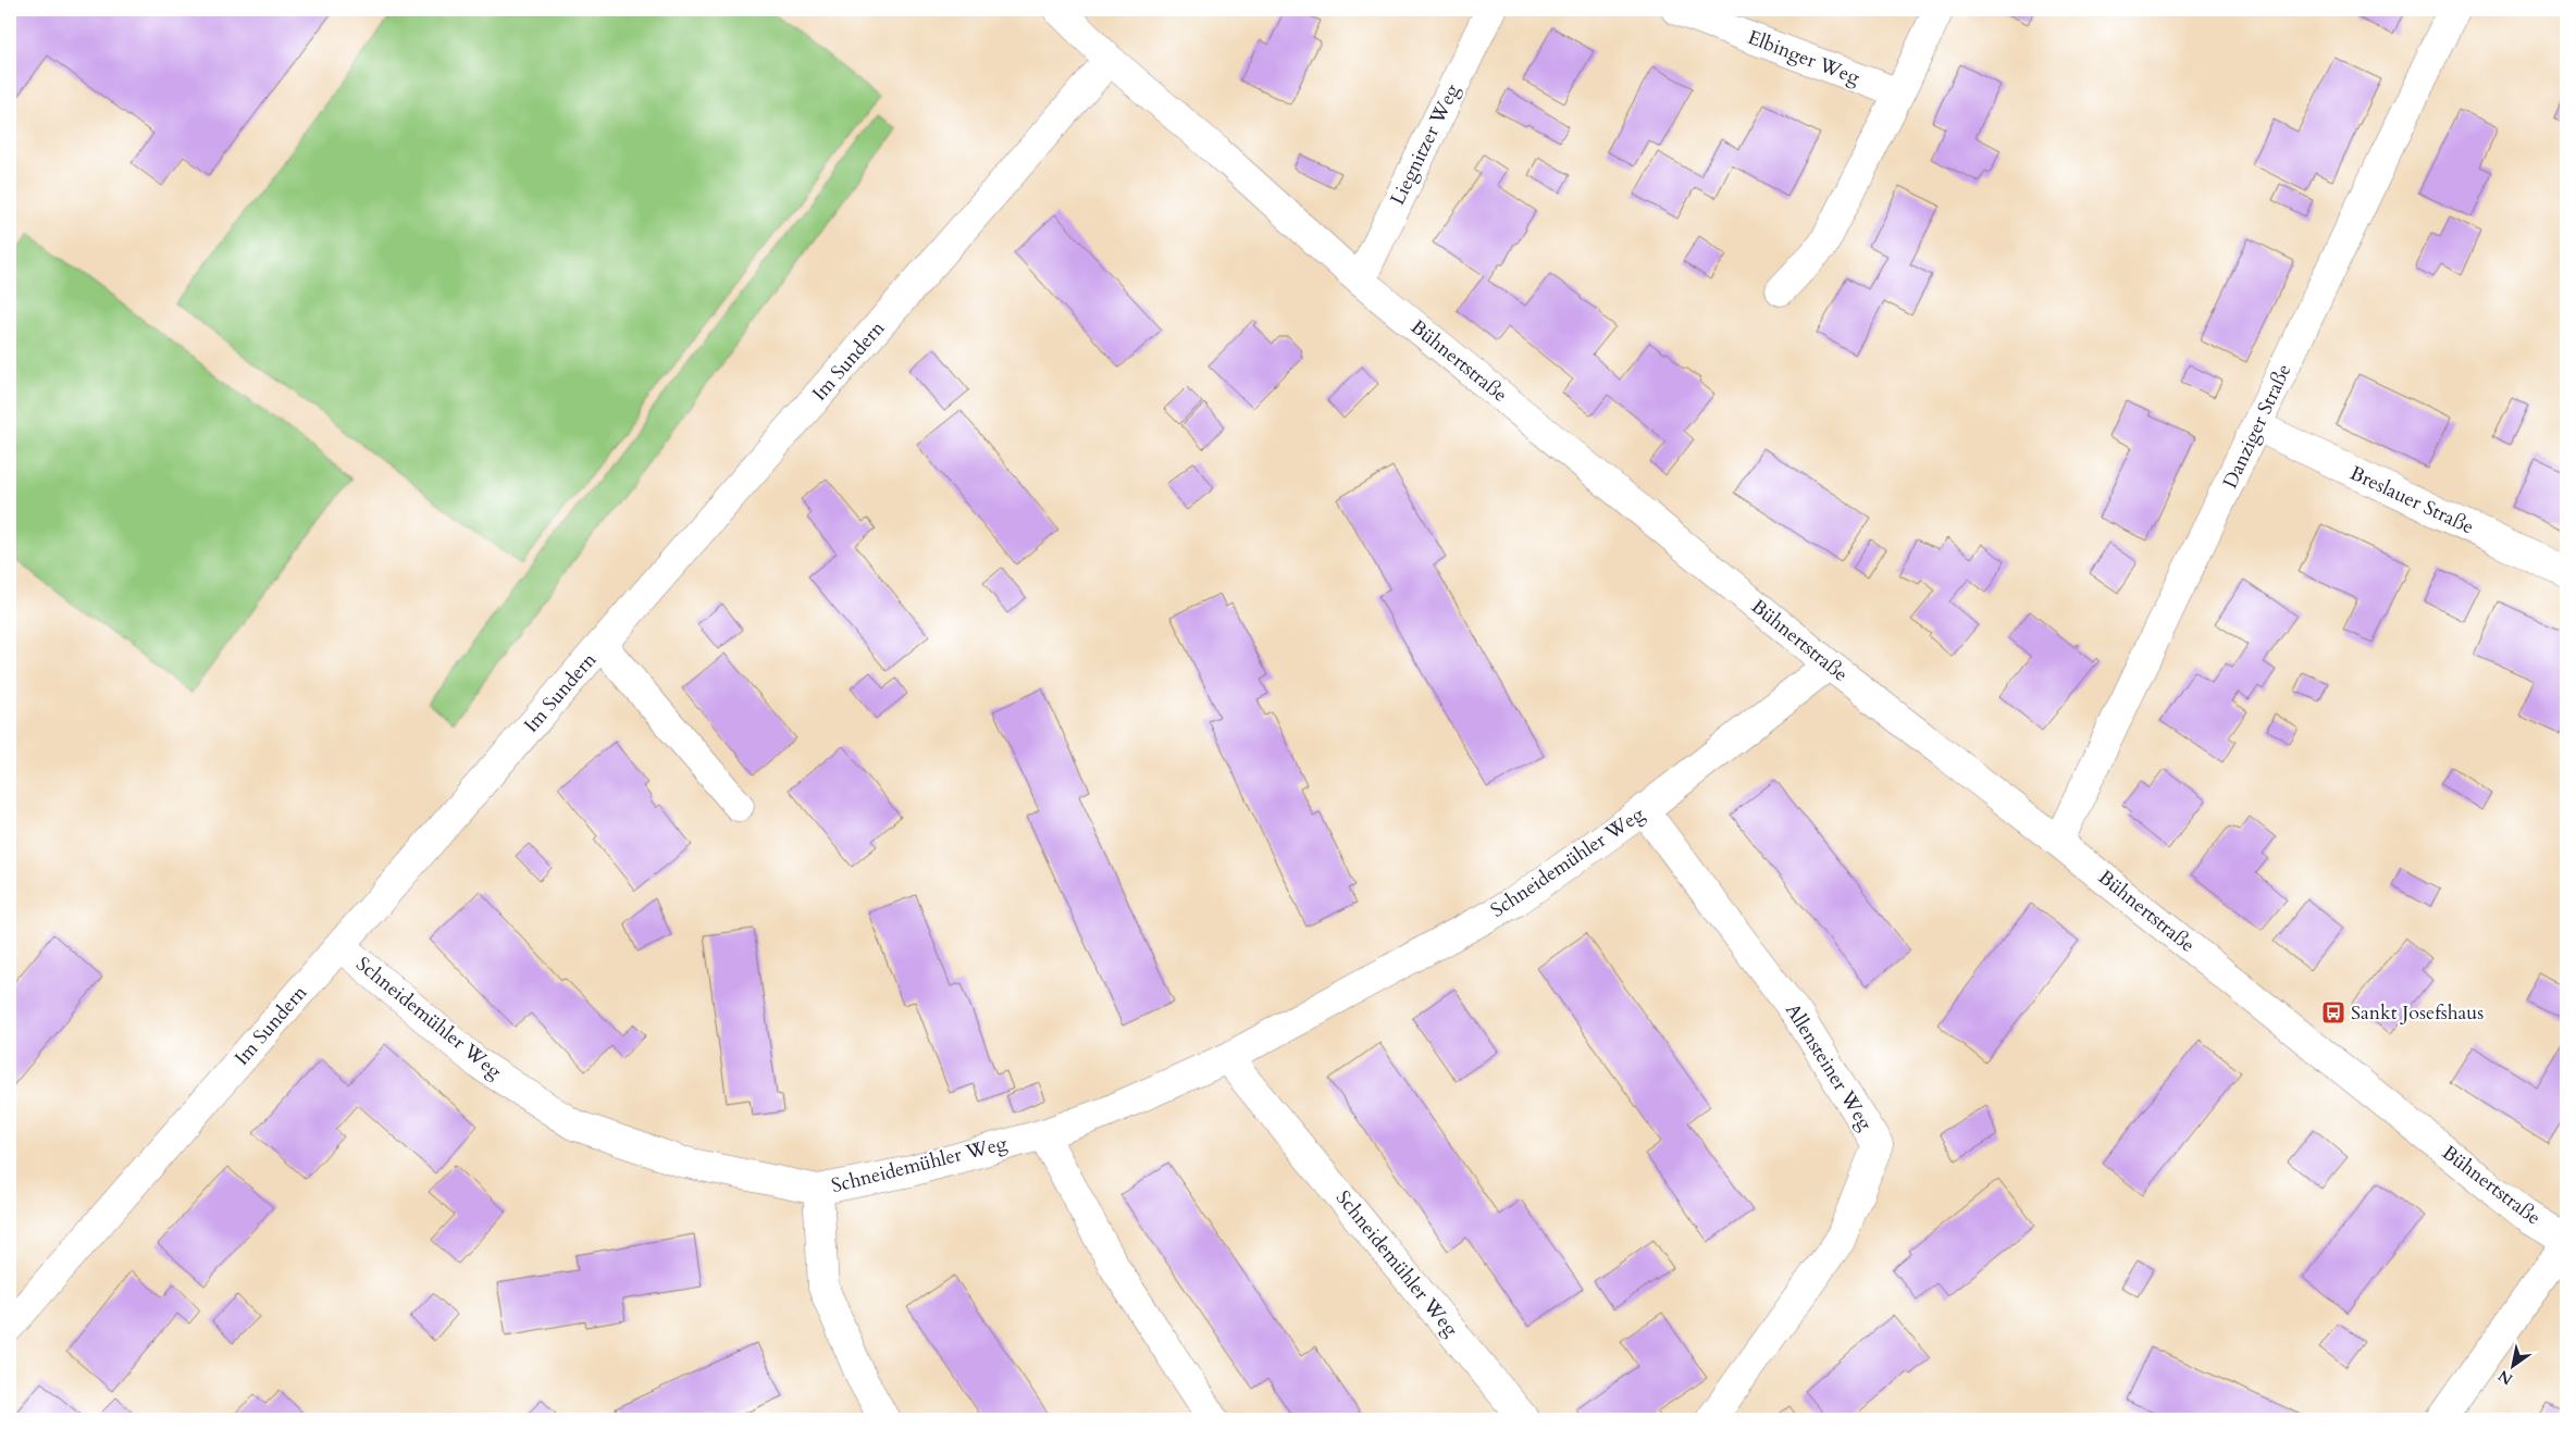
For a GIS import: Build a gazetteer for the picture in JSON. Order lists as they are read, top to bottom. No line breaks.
{"streets":{"street":["Elbinger Weg","Liegnitzer Weg","Im Sundern","Bühnertstraße","Danziger Straße","Breslauer Straße","Schneidemühler Weg","Allensteiner Weg"]},"crossings":[["Liegnitzer Weg","Bühnertstraße"],["Im Sundern","Bühnertstraße"],["Im Sundern","Schneidemühler Weg"],["Bühnertstraße","Danziger Straße"],["Bühnertstraße","Schneidemühler Weg"],["Danziger Straße","Breslauer Straße"],["Schneidemühler Weg","Allensteiner Weg"]],"places":{"bus stop":["Sankt Josefshaus"]},"north":"bottom left"}
